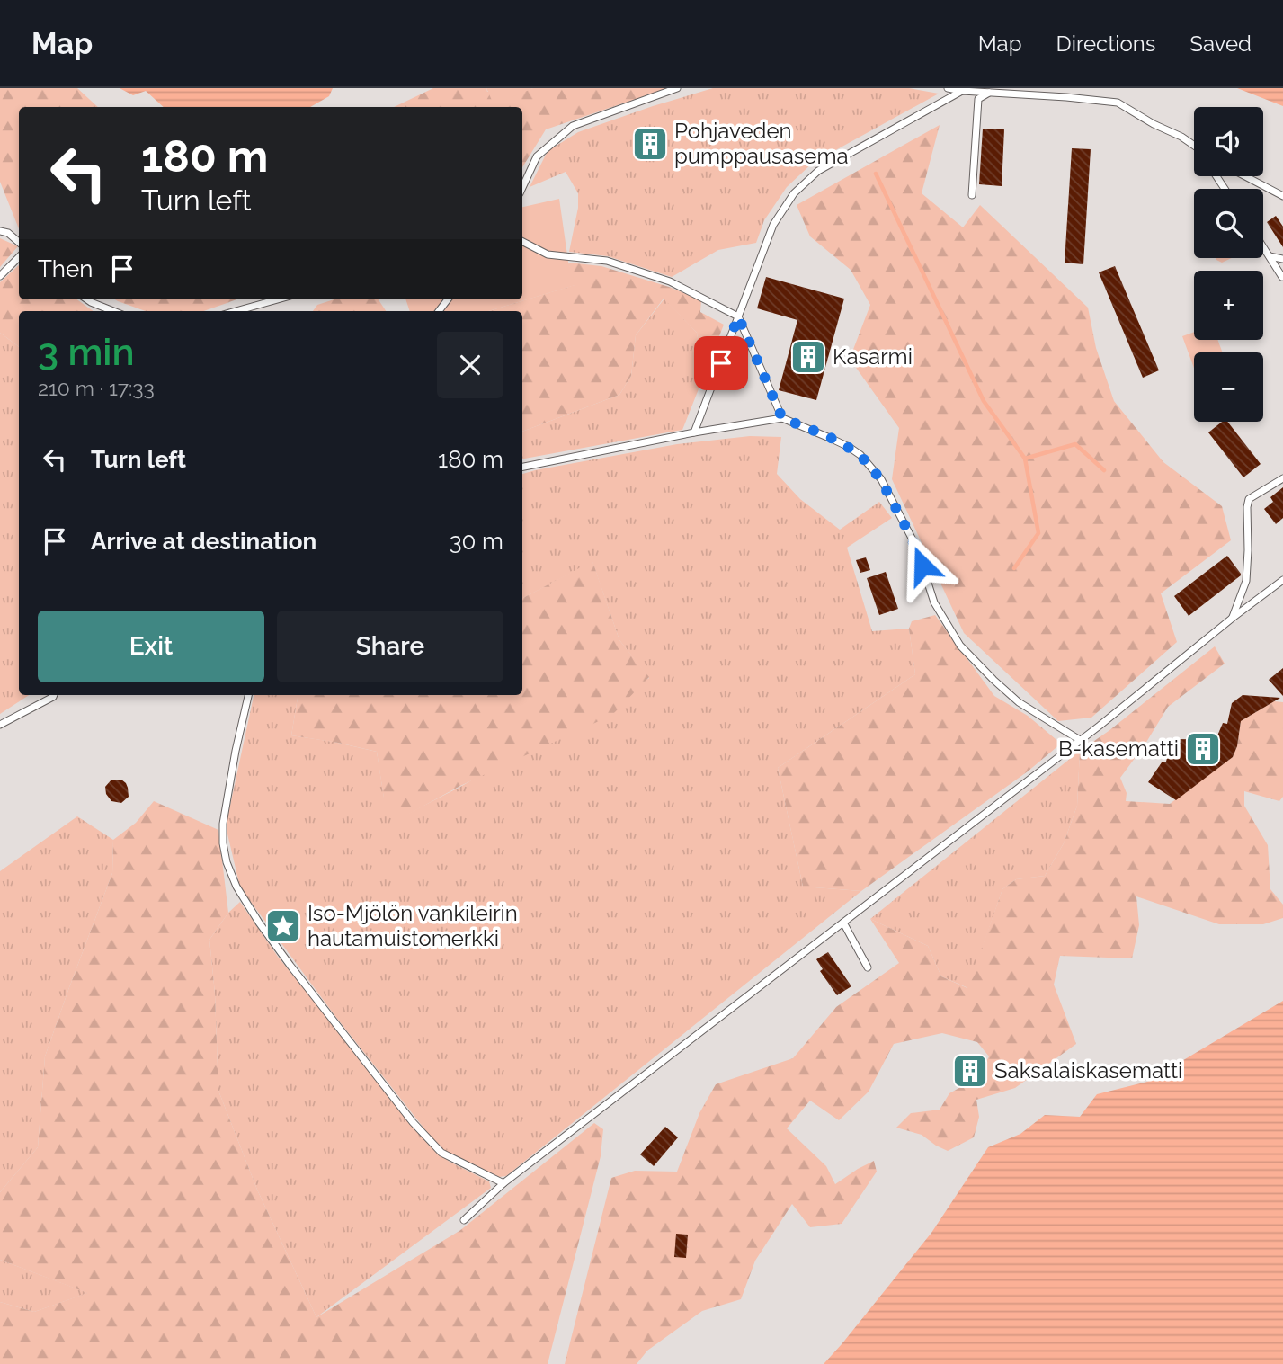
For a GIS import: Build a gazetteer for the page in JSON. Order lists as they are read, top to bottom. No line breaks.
{"places":{"building":["Pohjaveden pumppausasema","Kasarmi","B-kasematti","Saksalaiskasematti"],"place":["Iso-Mjölön vankileirin hautamuistomerkki"]},"page":{"header":"Map","nav":["Map","Directions","Saved"],"map_buttons":["+","−"],"turn":["180 m","Turn left"],"then":"Then","heading":["3 min","210 m · 17:33"],"list":[{"name":"Turn left","value":"180 m"},{"name":"Arrive at destination","value":"30 m"}],"buttons":["Exit","Share"]}}
